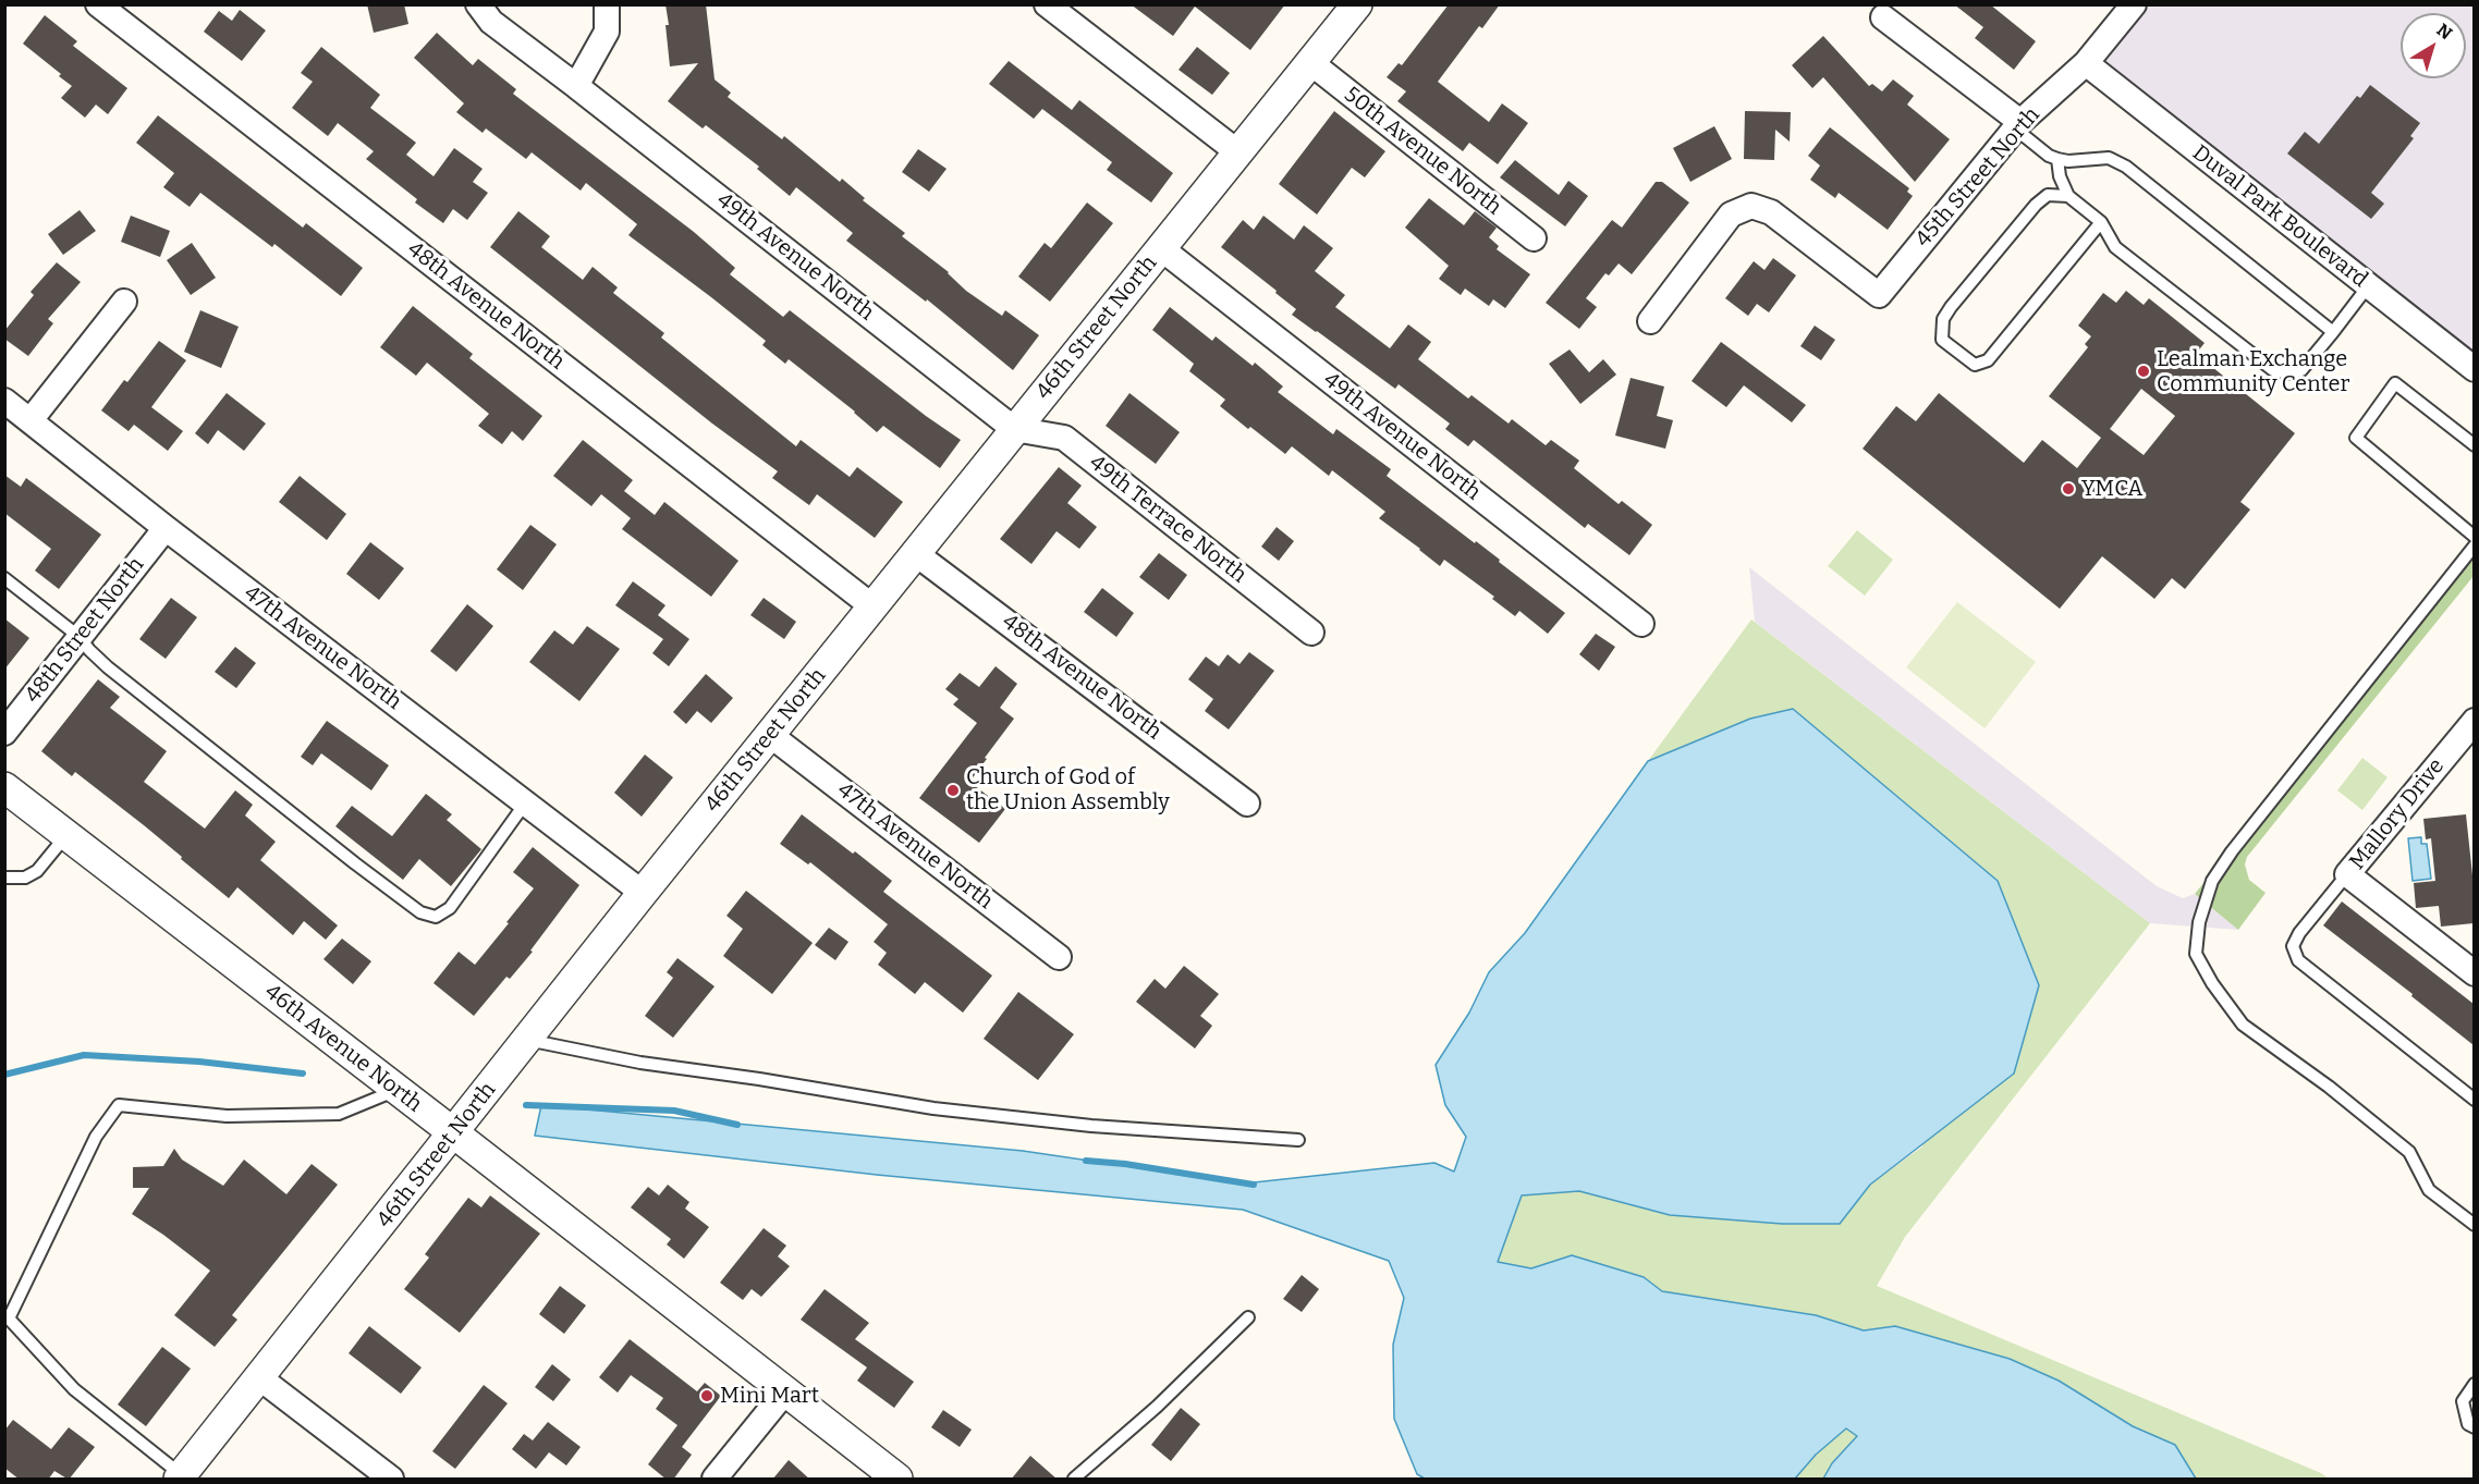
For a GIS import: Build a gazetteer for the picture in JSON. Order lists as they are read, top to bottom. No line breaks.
{"streets":{"street":["50th Avenue North","45th Street North","Duval Park Boulevard","49th Avenue North","48th Avenue North","46th Street North","49th Terrace North","48th Street North","47th Avenue North","Mallory Drive","46th Avenue North"]},"crossings":[["50th Avenue North","46th Street North"],["45th Street North","Duval Park Boulevard"],["49th Avenue North","46th Street North"],["49th Avenue North","49th Terrace North"],["48th Avenue North","46th Street North"],["46th Street North","49th Terrace North"],["46th Street North","47th Avenue North"],["46th Street North","46th Avenue North"],["48th Street North","47th Avenue North"]],"places":["Lealman Exchange Community Center","YMCA","Church of God of the Union Assembly","Mini Mart"],"north":"top right"}
